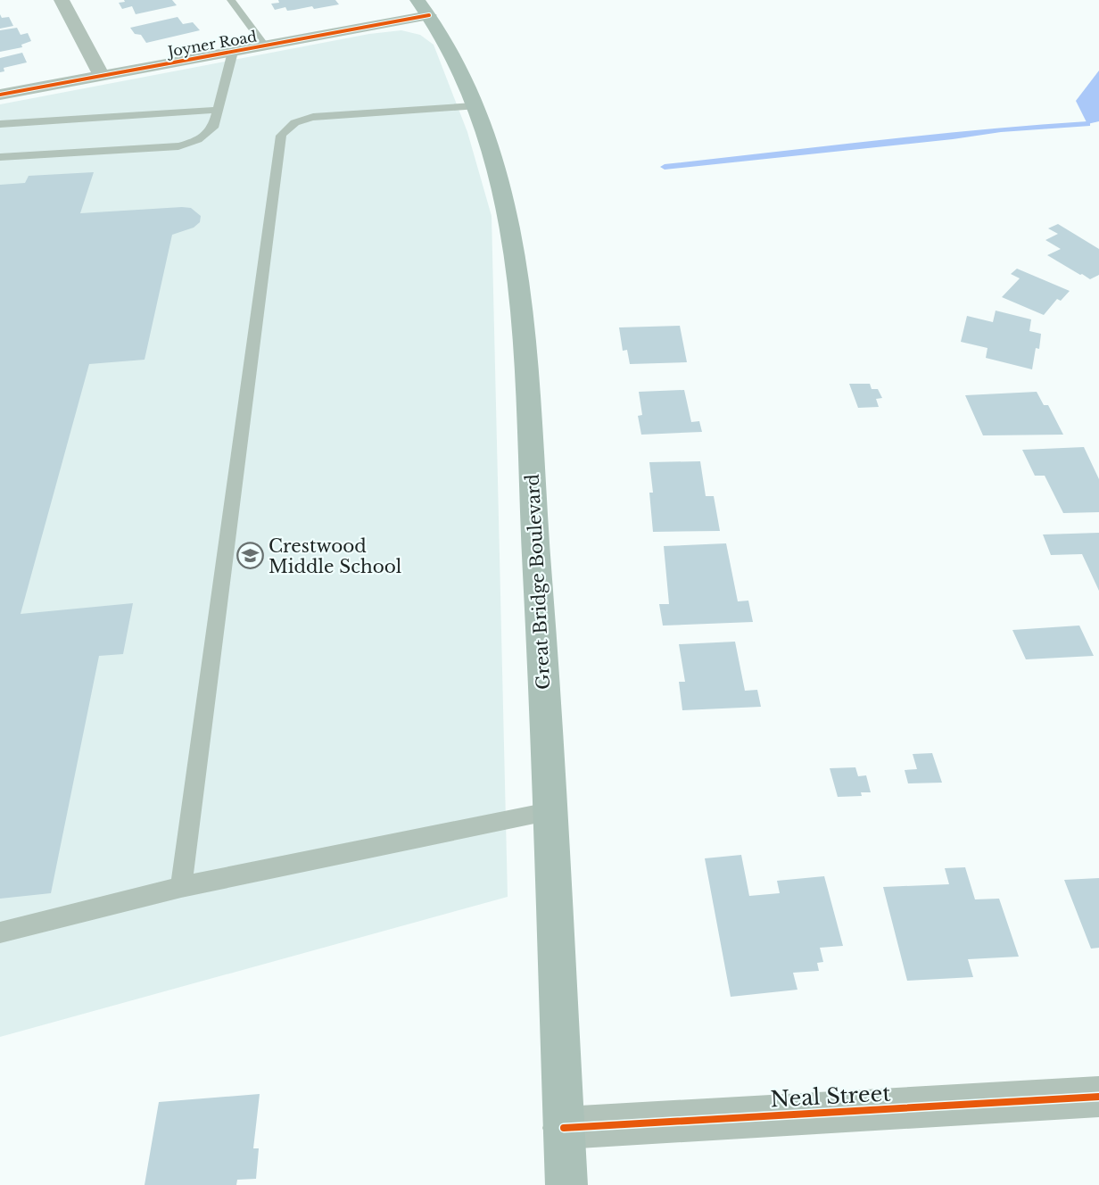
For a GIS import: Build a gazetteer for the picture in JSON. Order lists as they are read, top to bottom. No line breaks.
{"streets":{"main road":["Great Bridge Boulevard"],"street":["Joyner Road","Neal Street"]},"crossings":[["Joyner Road","Great Bridge Boulevard"],["Great Bridge Boulevard","Neal Street"]],"places":{"school or university":["Crestwood Middle School"]}}
